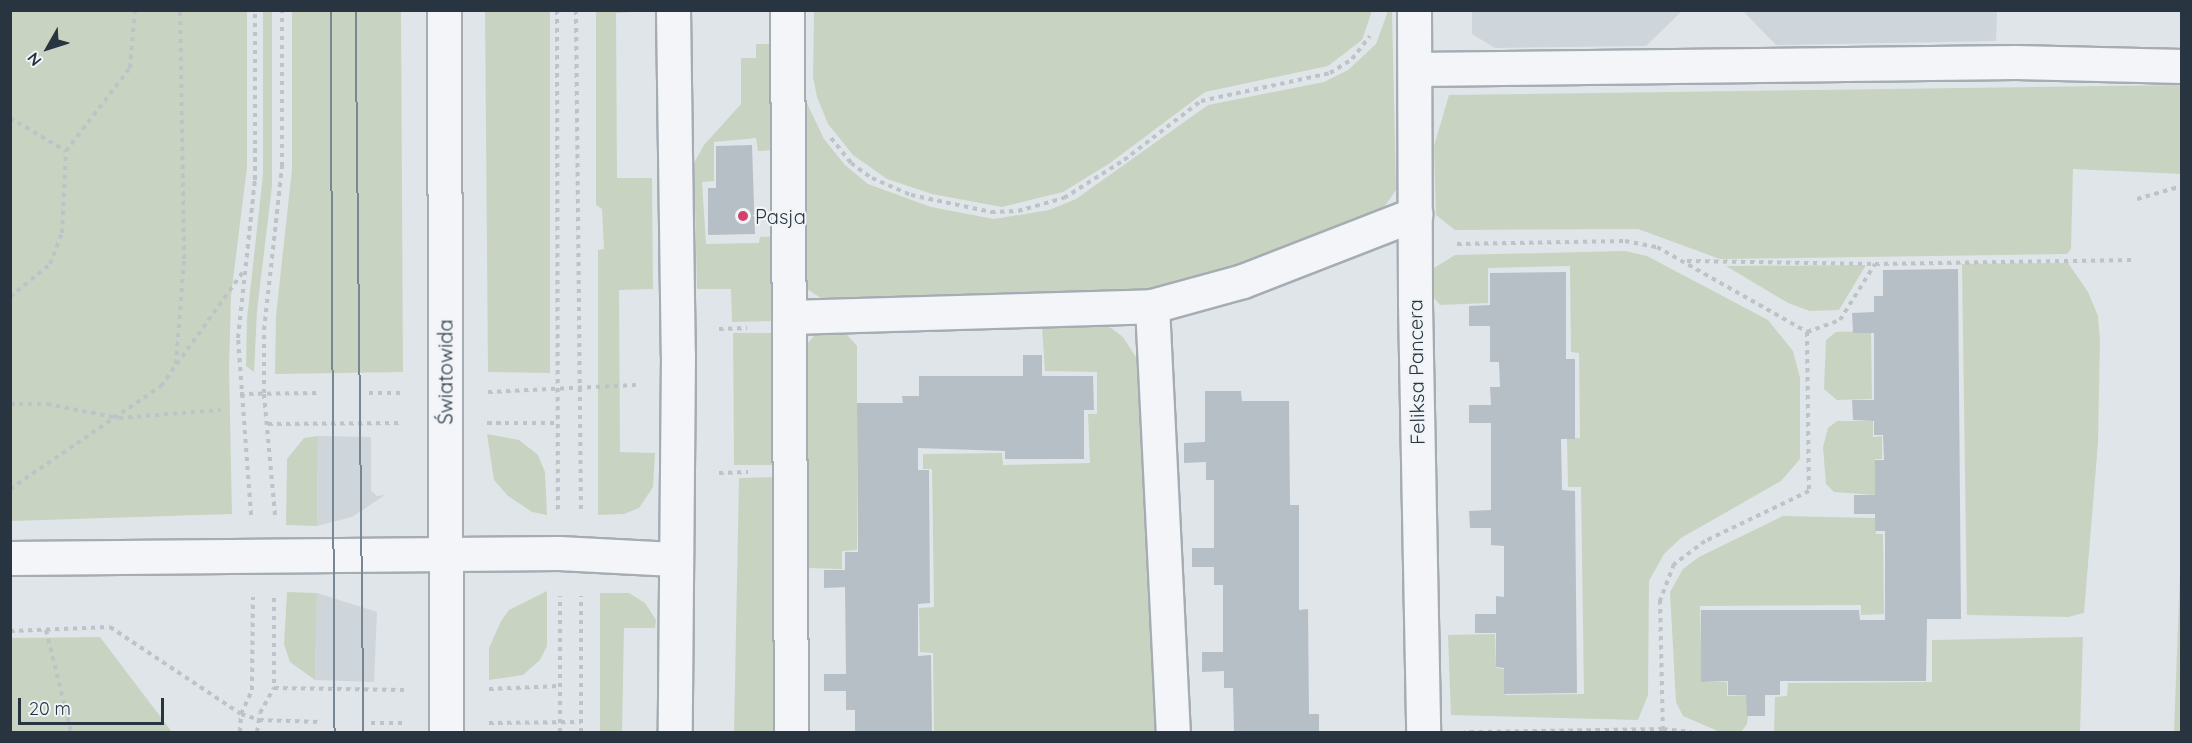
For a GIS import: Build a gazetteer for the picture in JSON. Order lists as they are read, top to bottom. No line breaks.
{"streets":{"street":["Światowida","Feliksa Pancera"]},"places":["Pasja"],"scale_bar":"20 m","north":"bottom left"}
